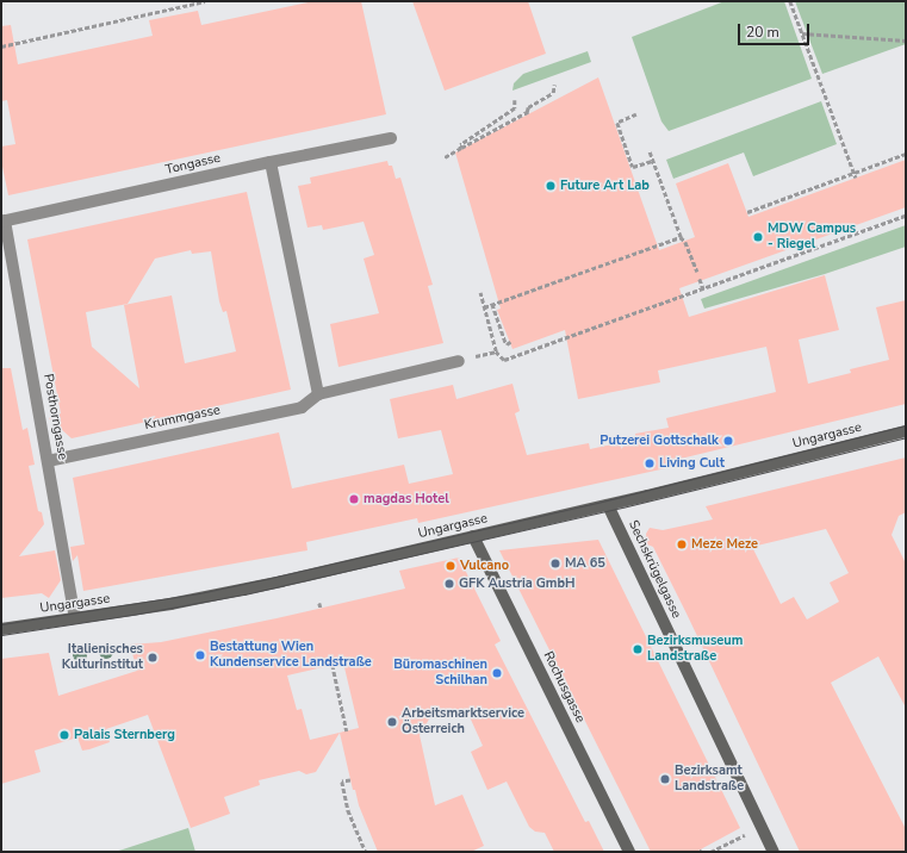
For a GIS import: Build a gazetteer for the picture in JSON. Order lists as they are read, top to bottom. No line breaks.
{"streets":{"main road":["Ungargasse","Sechskrügelgasse","Rochusgasse"],"street":["Tongasse","Posthorngasse","Krummgasse"]},"crossings":[["Tongasse","Posthorngasse"],["Posthorngasse","Krummgasse"],["Posthorngasse","Ungargasse"],["Ungargasse","Sechskrügelgasse"],["Ungargasse","Rochusgasse"]],"places":["Future Art Lab","MDW Campus - Riegel","Putzerei Gottschalk","Living Cult","magdas Hotel","Meze Meze","MA 65","Vulcano","GFK Austria GmbH","Bezirksmuseum Landstraße","Bestattung Wien Kundenservice Landstraße","Italienisches Kulturinstitut","Büromaschinen Schilhan","Arbeitsmarktservice Österreich","Palais Sternberg","Bezirksamt Landstraße"],"scale_bar":"20 m"}
